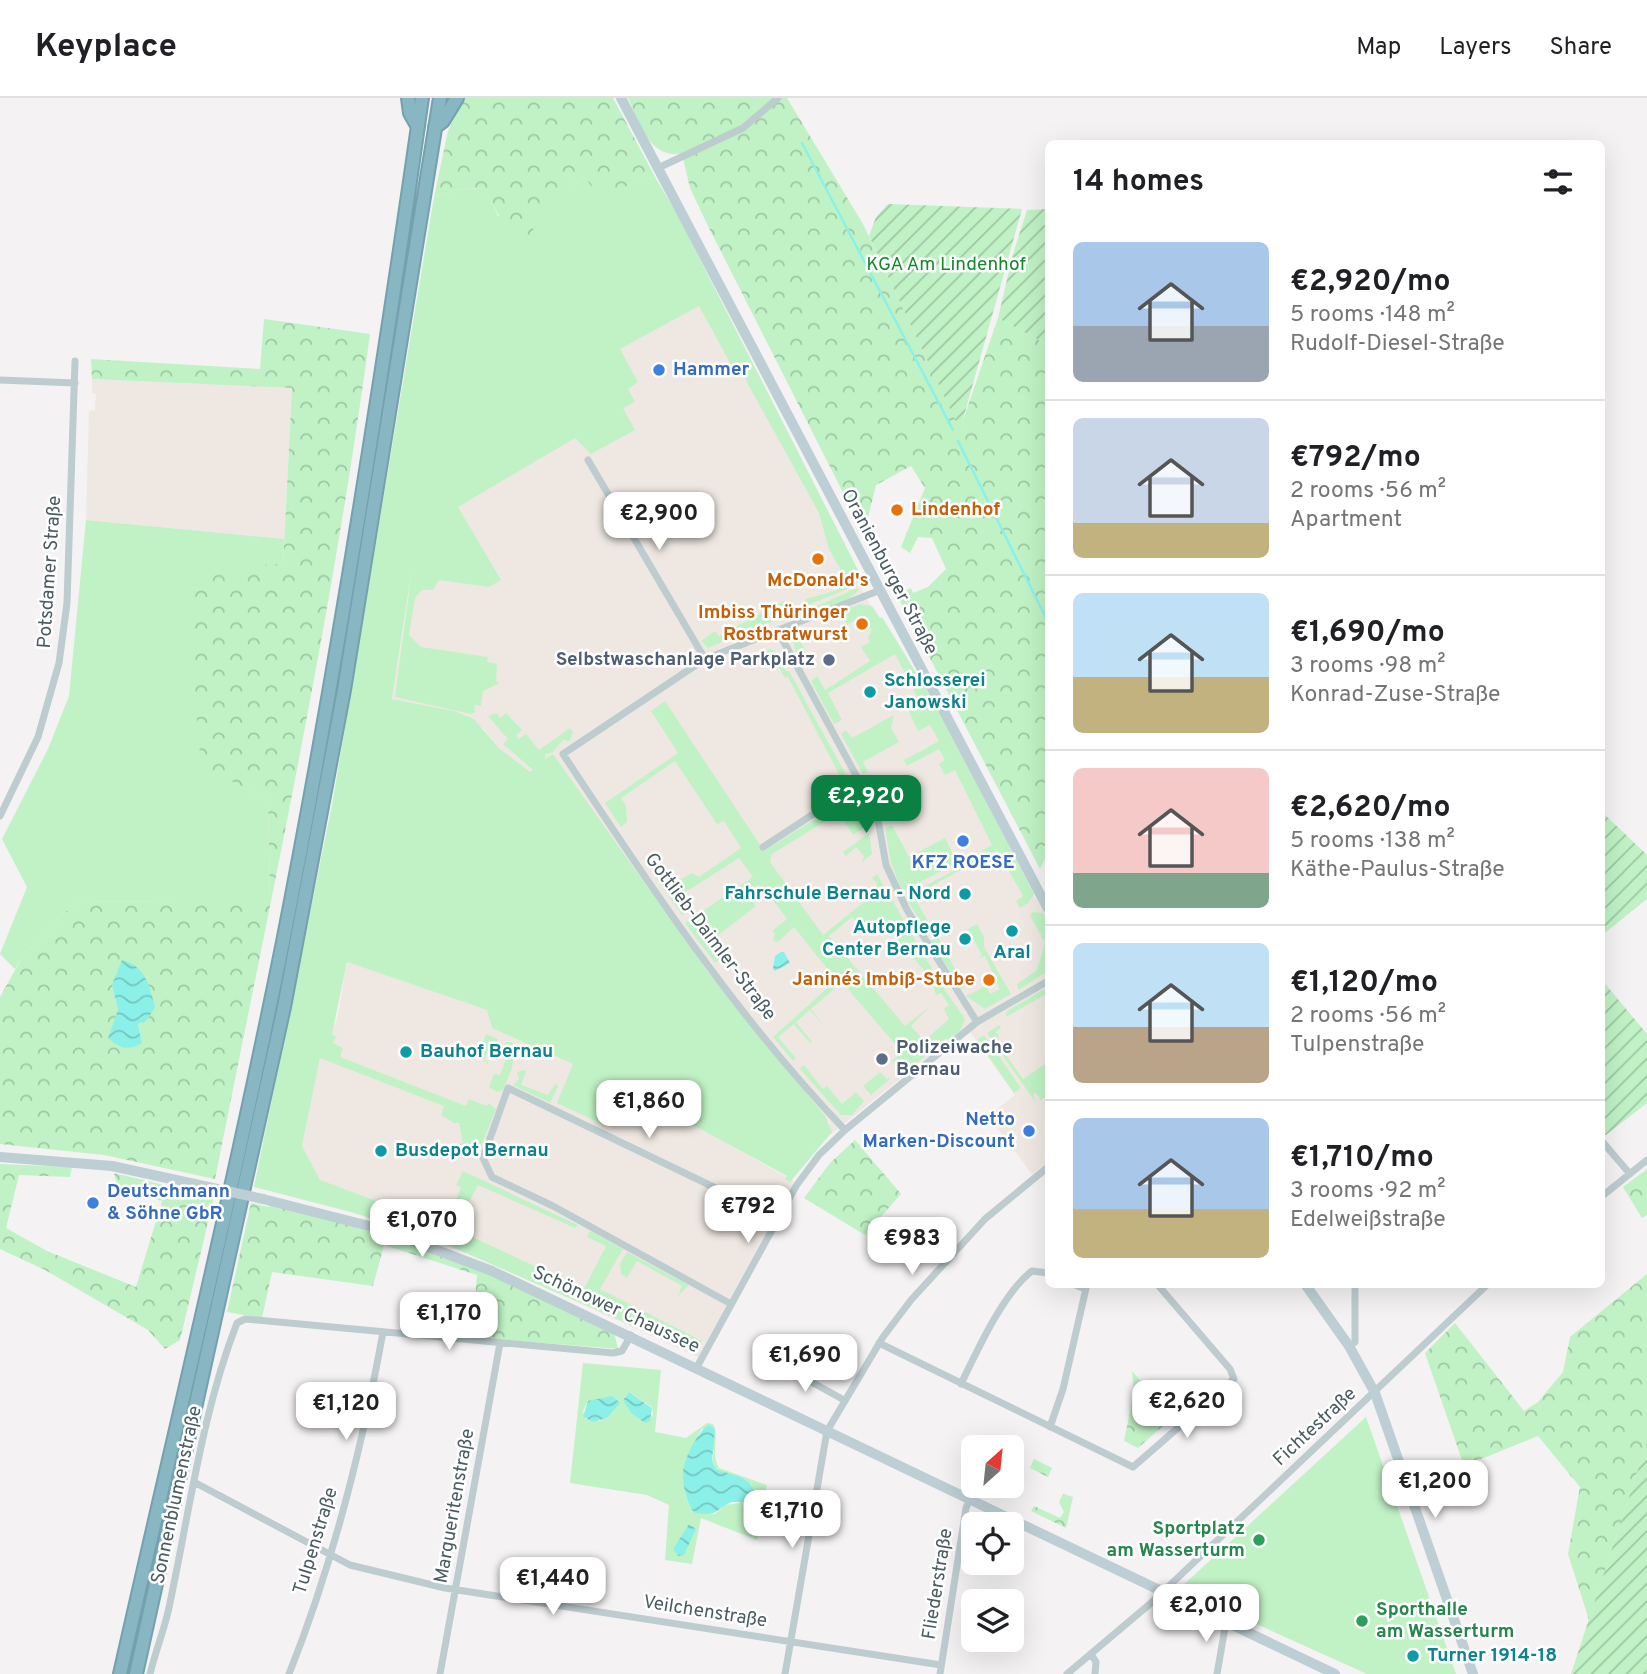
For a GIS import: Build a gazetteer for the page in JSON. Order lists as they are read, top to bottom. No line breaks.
{"streets":{"main road":["Oranienburger Straße","Schönower Chaussee"],"street":["Potsdamer Straße","Gottlieb-Daimler-Straße","Fichtestraße","Sonnenblumenstraße","Margueritenstraße","Tulpenstraße","Fliederstraße","Veilchenstraße"]},"crossings":[["Schönower Chaussee","Fichtestraße"],["Schönower Chaussee","Fliederstraße"],["Sonnenblumenstraße","Tulpenstraße"],["Sonnenblumenstraße","Veilchenstraße"],["Margueritenstraße","Veilchenstraße"],["Tulpenstraße","Veilchenstraße"],["Fliederstraße","Veilchenstraße"]],"parks":["KGA Am Lindenhof"],"places":["Hammer","Lindenhof","McDonald's","Imbiss Thüringer Rostbratwurst","Selbstwaschanlage Parkplatz","Schlosserei Janowski","KFZ ROESE","Fahrschule Bernau - Nord","Aral","Autopflege Center Bernau","Janine´s Imbiß-Stube","Bauhof Bernau","Polizeiwache Bernau","Netto Marken-Discount","Busdepot Bernau","Deutschmann & Söhne GbR","Sportplatz am Wasserturm","Sporthalle am Wasserturm","Turner 1914-18"],"north":"top right","page":{"header":"Keyplace","nav":["Map","Layers","Share"],"heading":"14 homes","list":[{"name":"€2,920/mo","note":"5 rooms · 148 m² · Rudolf-Diesel-Straße"},{"name":"€792/mo","note":"2 rooms · 56 m² · Apartment"},{"name":"€1,690/mo","note":"3 rooms · 98 m² · Konrad-Zuse-Straße"},{"name":"€2,620/mo","note":"5 rooms · 138 m² · Käthe-Paulus-Straße"},{"name":"€1,120/mo","note":"2 rooms · 56 m² · Tulpenstraße"},{"name":"€1,710/mo","note":"3 rooms · 92 m² · Edelweißstraße"}],"price":["€2,900","€2,920","€1,860","€792","€1,070","€983","€1,170","€1,690","€2,620","€1,120","€1,200","€1,710","€1,440","€2,010"]}}
